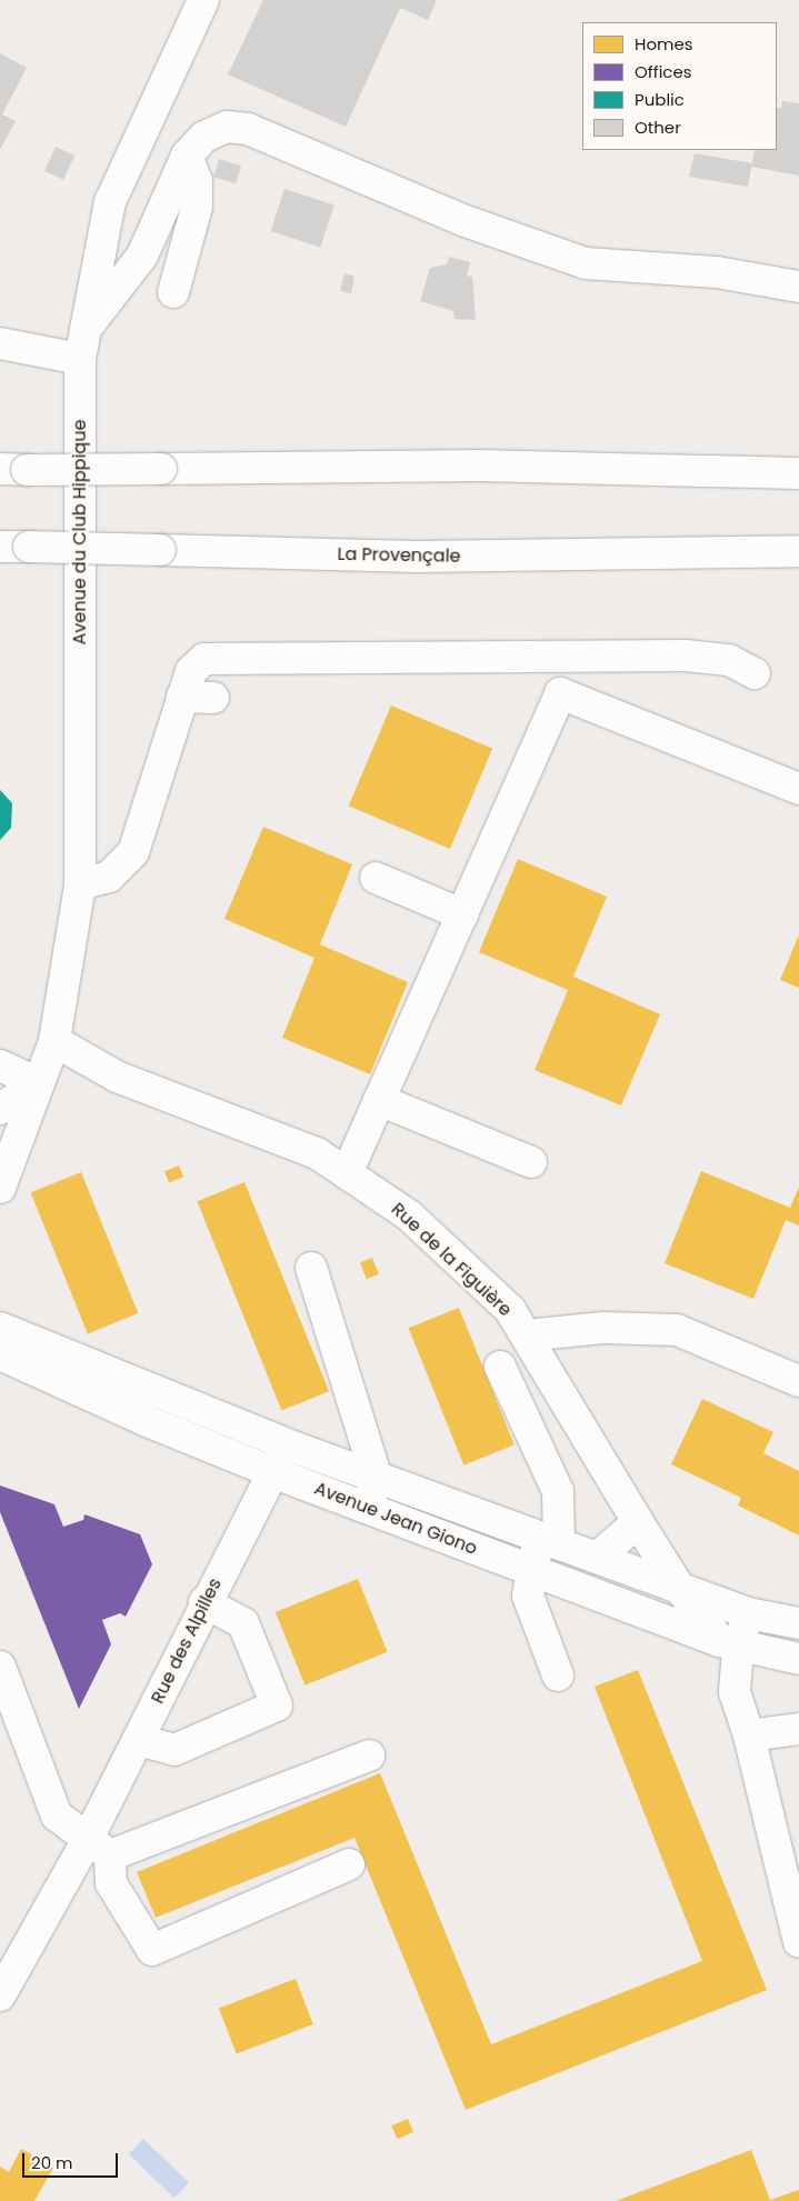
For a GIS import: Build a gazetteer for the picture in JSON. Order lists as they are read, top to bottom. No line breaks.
{"streets":{"main road":["Avenue du Club Hippique","La Provençale","Rue de la Figuière","Avenue Jean Giono","Rue des Alpilles"]},"crossings":[["Avenue du Club Hippique","Rue de la Figuière"],["Rue de la Figuière","Avenue Jean Giono"],["Avenue Jean Giono","Rue des Alpilles"]],"legend":["Homes","Offices","Public","Other"],"scale_bar":"20 m"}
